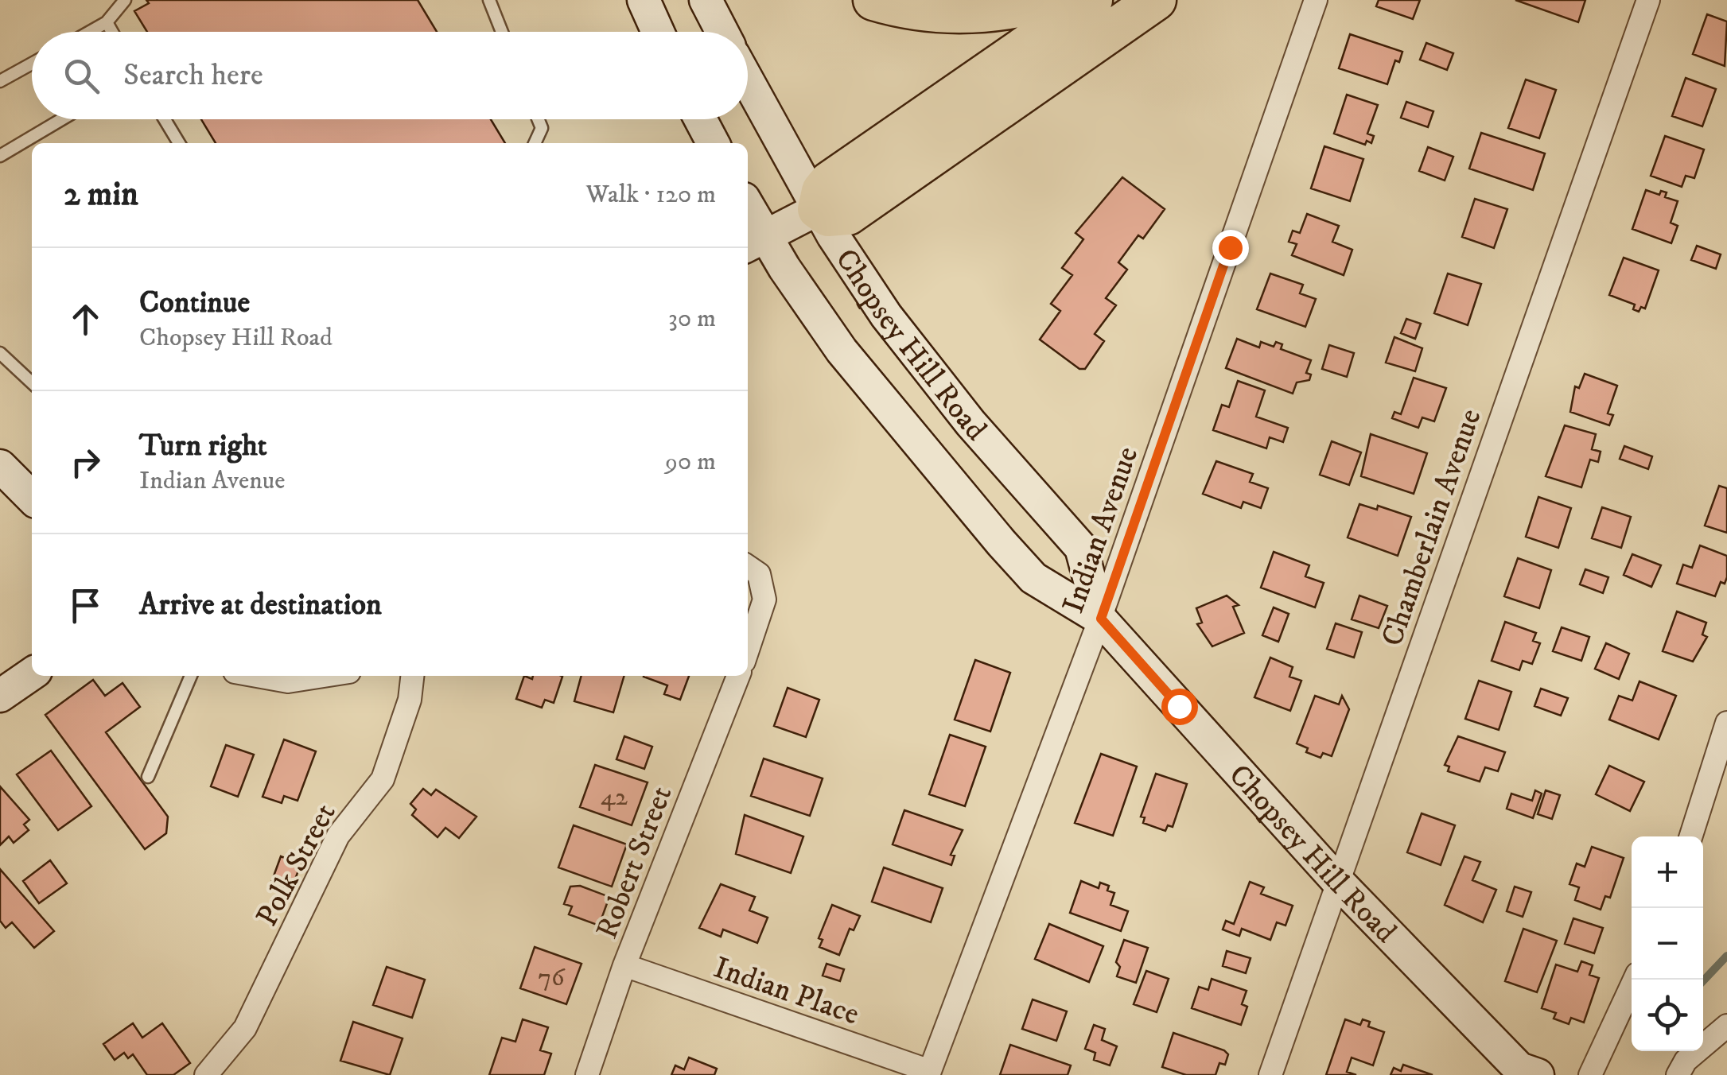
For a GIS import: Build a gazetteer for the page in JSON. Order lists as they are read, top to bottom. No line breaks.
{"streets":{"main road":["Chopsey Hill Road"],"street":["Chamberlain Avenue","Indian Avenue","Robert Street","Polk Street","Indian Place"]},"crossings":[["Chopsey Hill Road","Chamberlain Avenue"],["Chopsey Hill Road","Indian Avenue"],["Indian Avenue","Indian Place"],["Robert Street","Indian Place"]],"house_numbers":["42","76"],"page":{"search":"Search here","heading":["2 min","Walk · 120 m"],"list":[["Continue","Chopsey Hill Road","30 m"],["Turn right","Indian Avenue","90 m"],"Arrive at destination"],"map_buttons":["+","−"]}}
